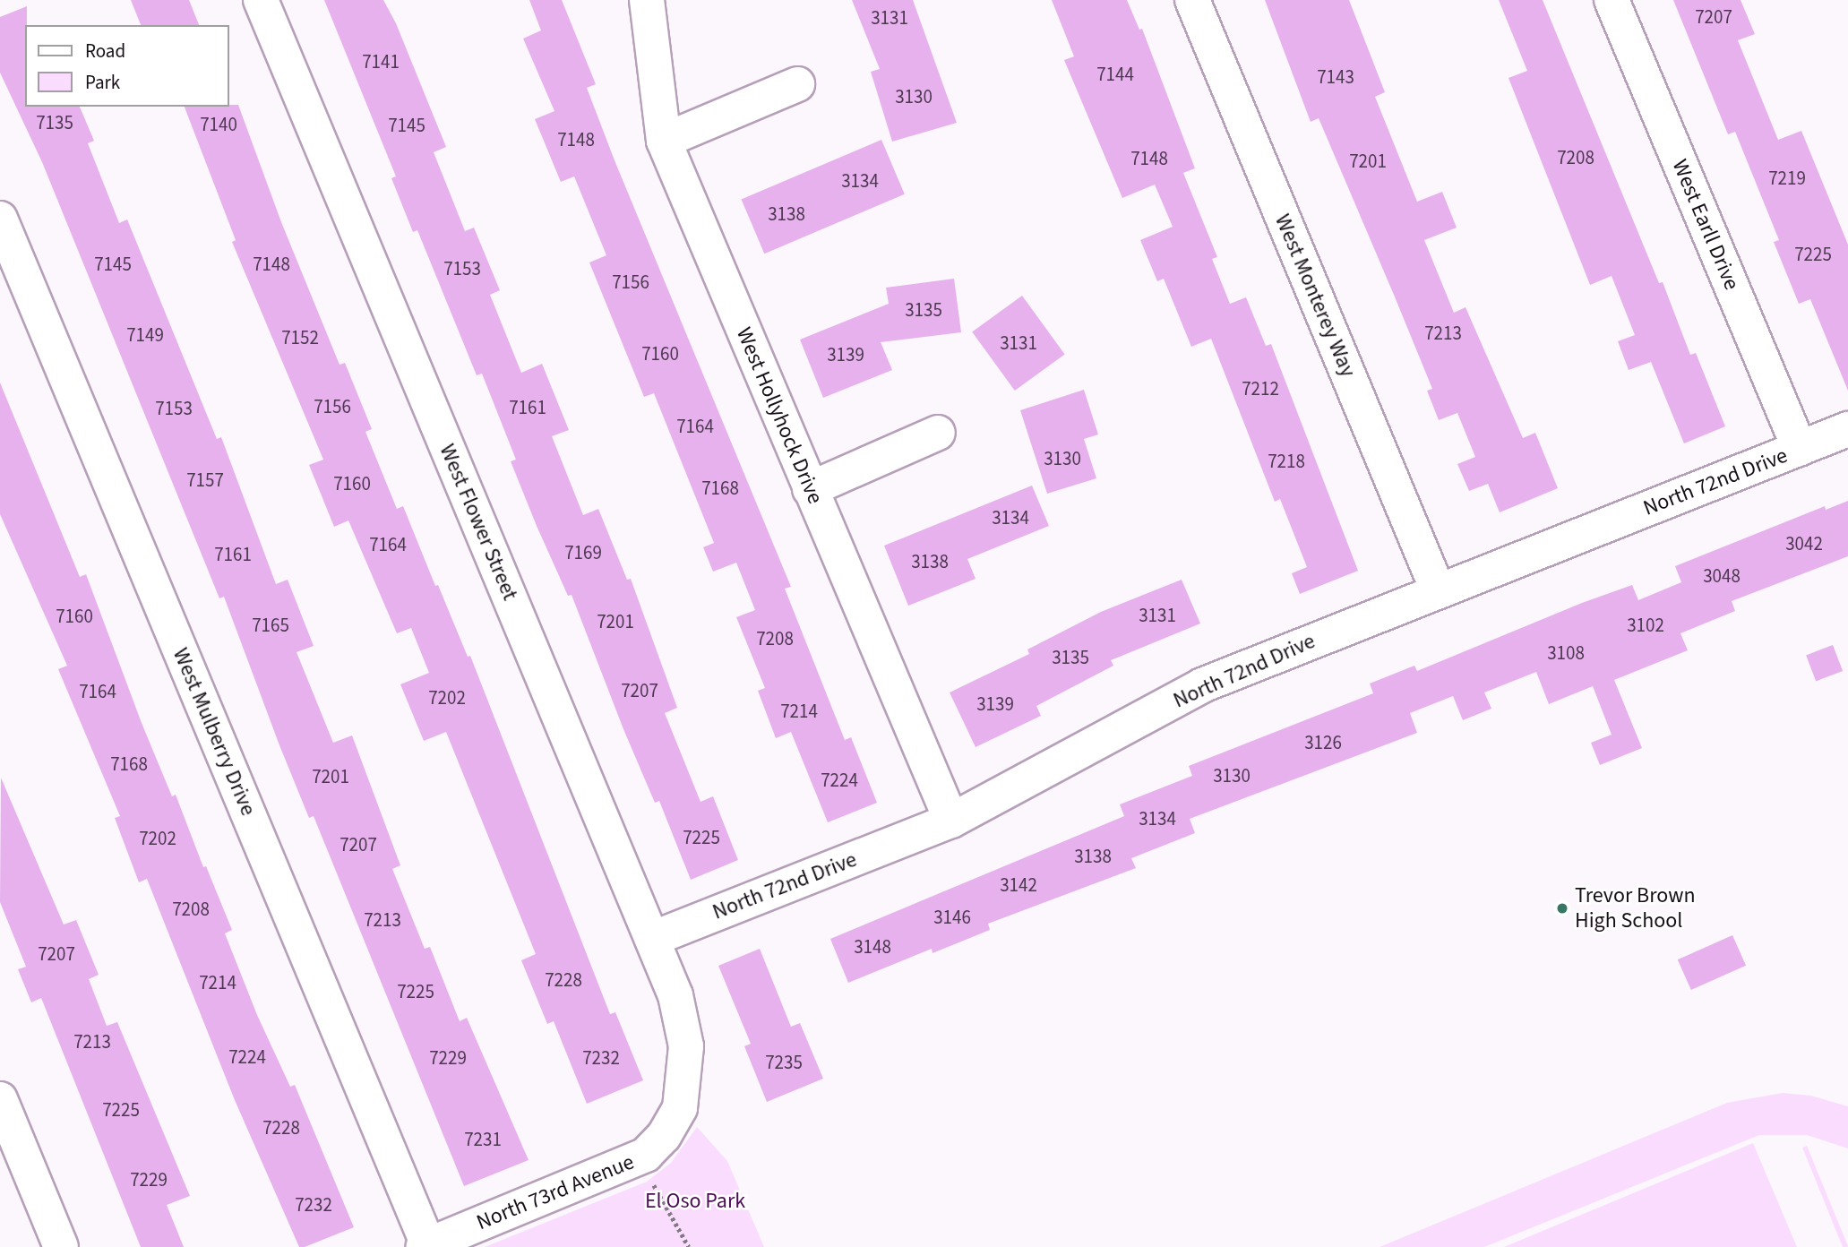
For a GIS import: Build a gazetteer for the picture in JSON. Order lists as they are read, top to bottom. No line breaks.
{"streets":{"street":["West Earll Drive","West Monterey Way","West Hollyhock Drive","North 72nd Drive","West Flower Street","West Mulberry Drive","North 73rd Avenue"]},"crossings":[["West Earll Drive","North 72nd Drive"],["West Monterey Way","North 72nd Drive"],["West Hollyhock Drive","North 72nd Drive"],["North 72nd Drive","West Flower Street"],["West Flower Street","North 73rd Avenue"],["West Mulberry Drive","North 73rd Avenue"]],"parks":["El Oso Park"],"places":["Trevor Brown High School"],"house_numbers":["7207","3131","7141","7144","7143","3130","7135","7140","7145","7148","7208","7148","7201","7219","3134","3138","7225","7145","7148","7153","7156","3135","7213","7149","7152","3131","7160","3139","7212","7156","7161","7153","7164","3130","7218","7157","7160","7168","3134","3042","7164","7169","7161","3138","3048","3131","7160","7201","7165","3102","7208","3108","3135","7207","7164","7202","3139","7214","3126","7168","3130","7201","7224","3134","7225","7202","7207","3138","3142","7208","3146","7213","3148","7207","7228","7214","7225","7213","7224","7229","7232","7235","7225","7228","7231","7229","7232"],"legend":["Road","Park"]}
